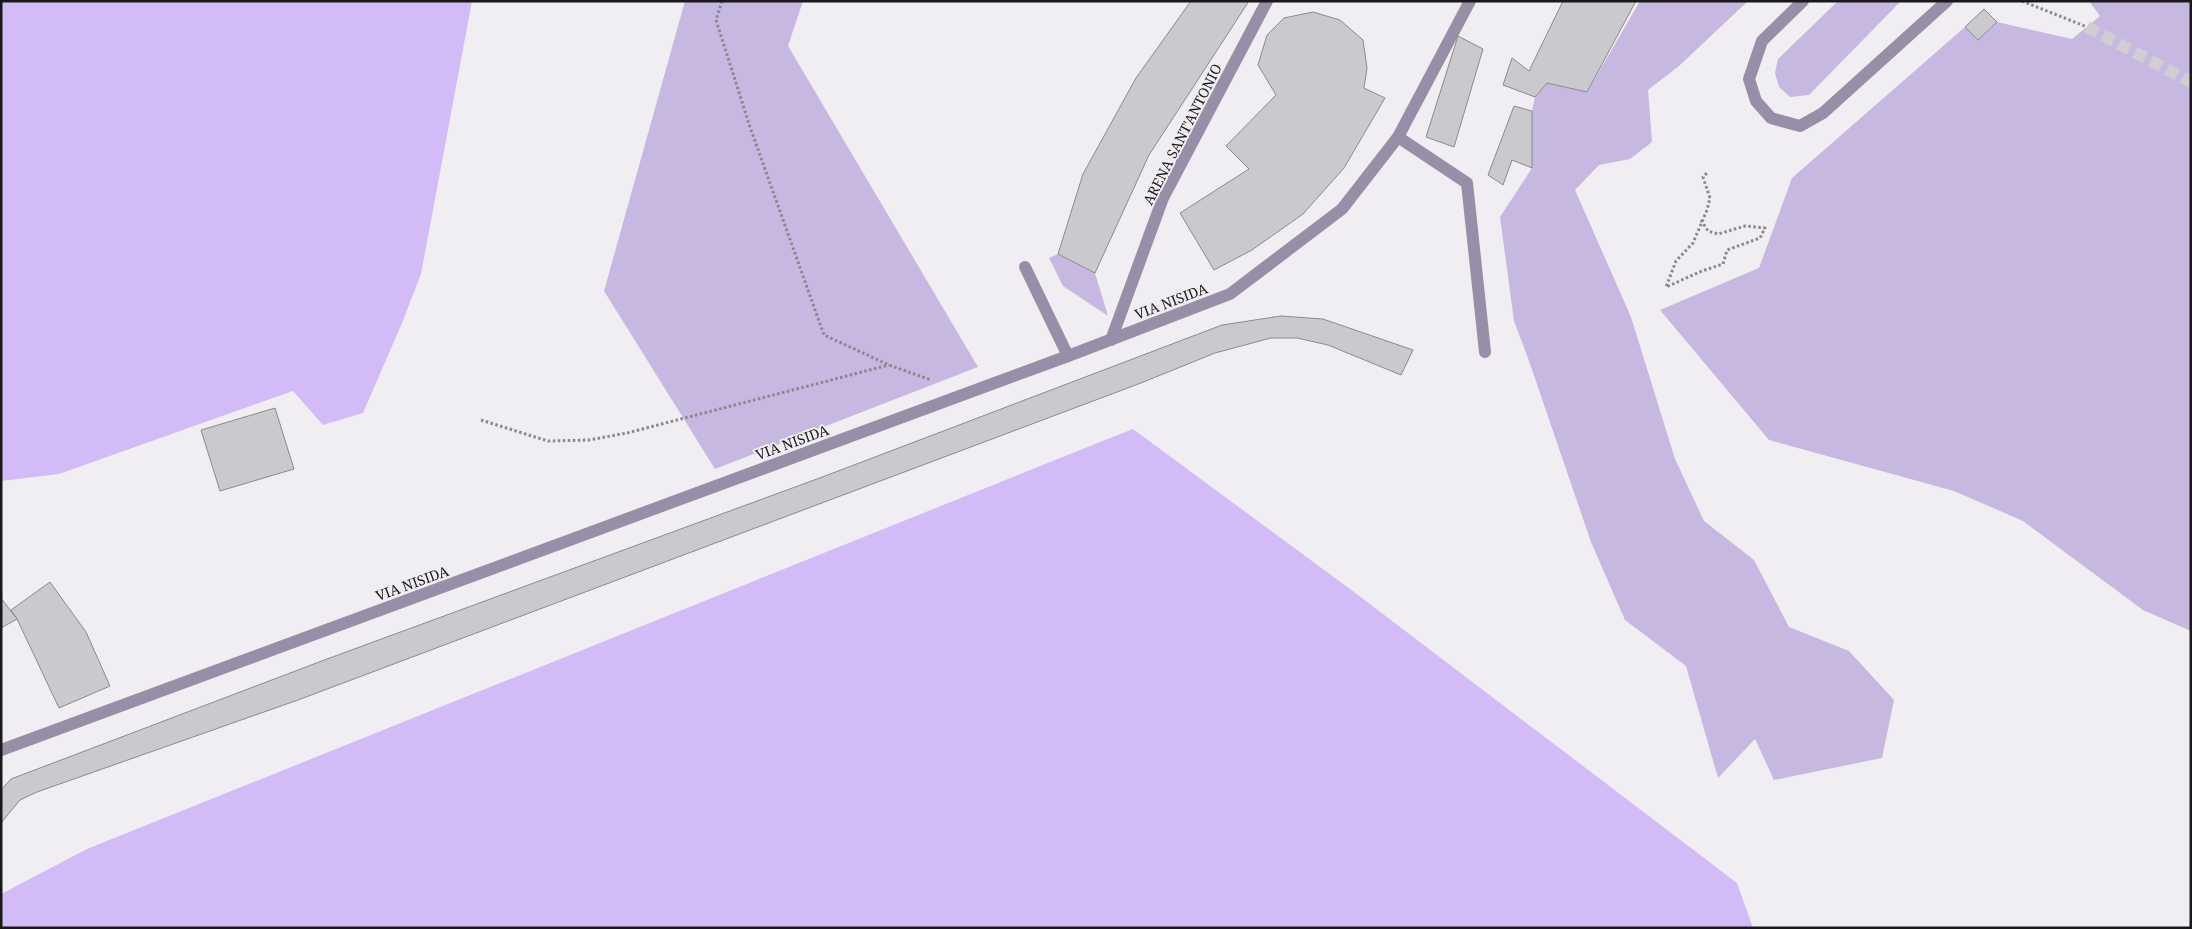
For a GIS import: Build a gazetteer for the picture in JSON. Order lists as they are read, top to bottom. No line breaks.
{"streets":{"street":["ARENA SANT'ANTONIO","VIA NISIDA"]},"crossings":[["ARENA SANT'ANTONIO","VIA NISIDA"]]}
